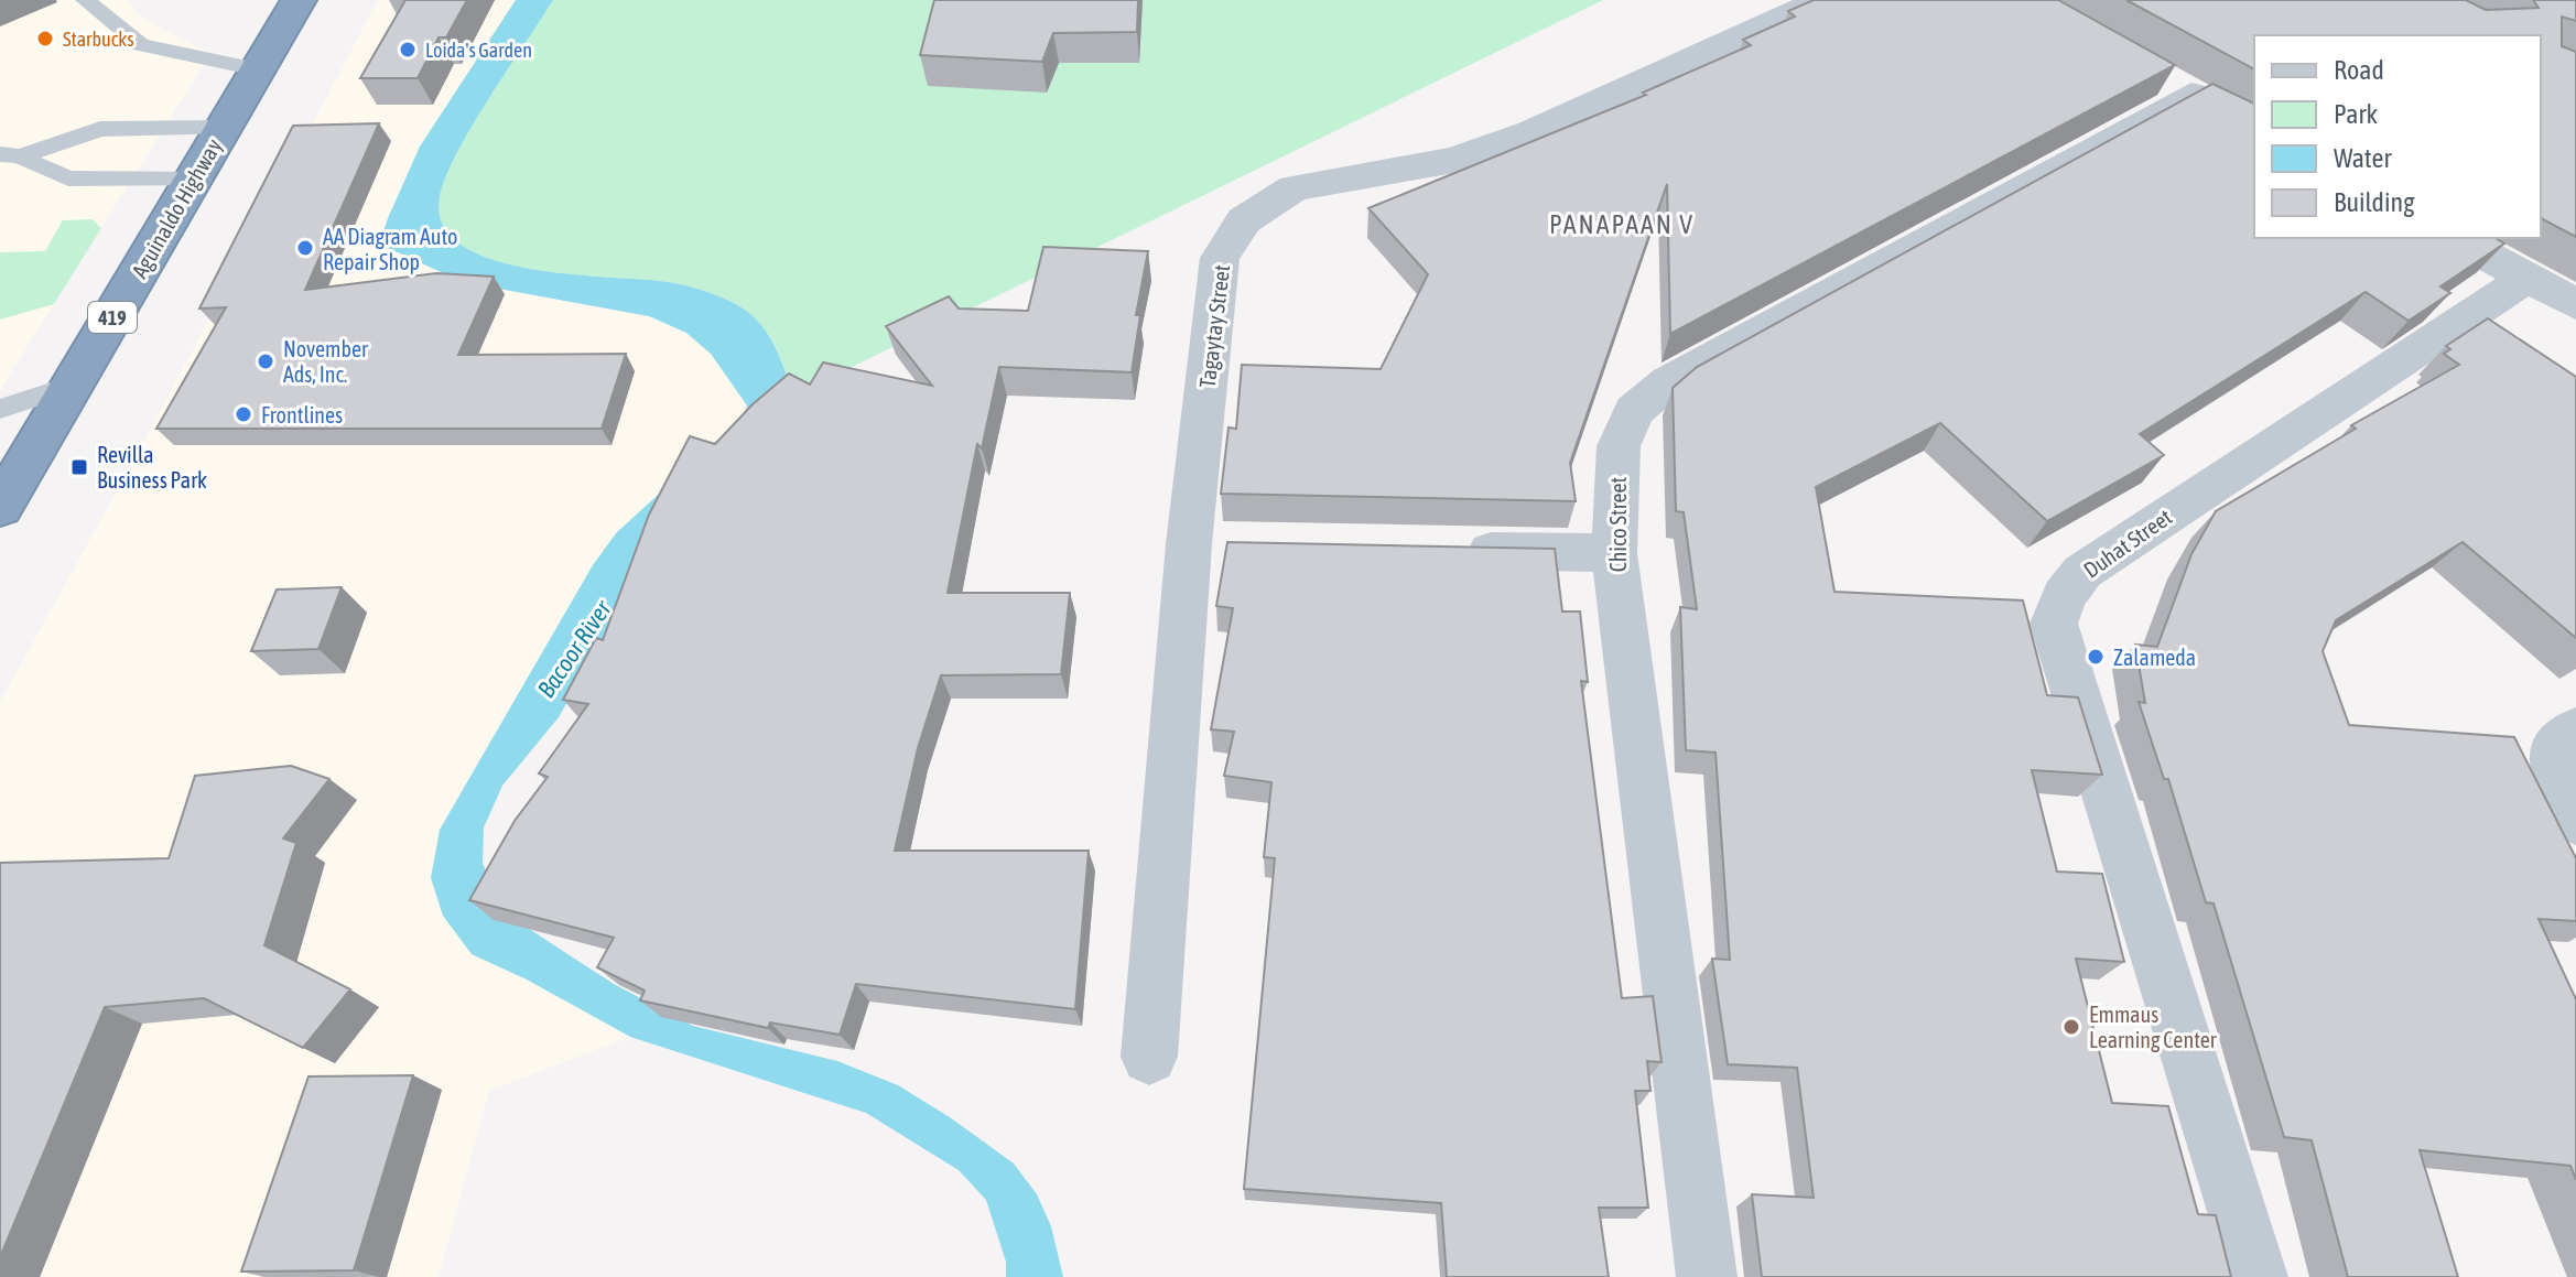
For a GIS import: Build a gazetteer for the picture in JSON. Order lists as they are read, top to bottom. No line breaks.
{"streets":{"highway":["Aguinaldo Highway","419"],"street":["Tagaytay Street","Chico Street","Duhat Street"]},"districts":["PANAPAAN V"],"water":["Bacoor River"],"places":{"other":["Starbucks","Loida's Garden","AA Diagram Auto Repair Shop","November Ads, Inc.","Frontlines","Zalameda","Emmaus Learning Center"],"transit":["Revilla Business Park"]},"legend":["Road","Park","Water","Building"]}
